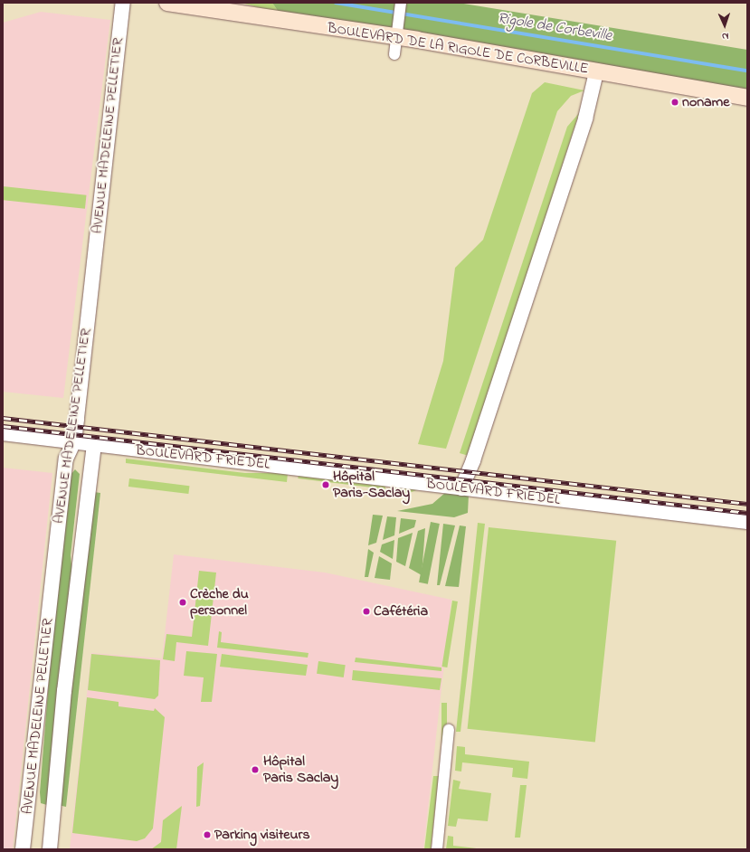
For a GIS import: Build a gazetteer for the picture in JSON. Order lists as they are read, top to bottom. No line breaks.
{"streets":{"main road":["BOULEVARD DE LA RIGOLE DE CORBEVILLE"],"street":["AVENUE MADELEINE PELLETIER","BOULEVARD FRIEDEL"]},"crossings":[["AVENUE MADELEINE PELLETIER","BOULEVARD FRIEDEL"]],"water":["Rigole de Corbeville"],"places":["noname","Hôpital Paris-Saclay","Crèche du personnel","Cafétéria","Hôpital Paris Saclay","Parking visiteurs"],"north":"bottom"}
